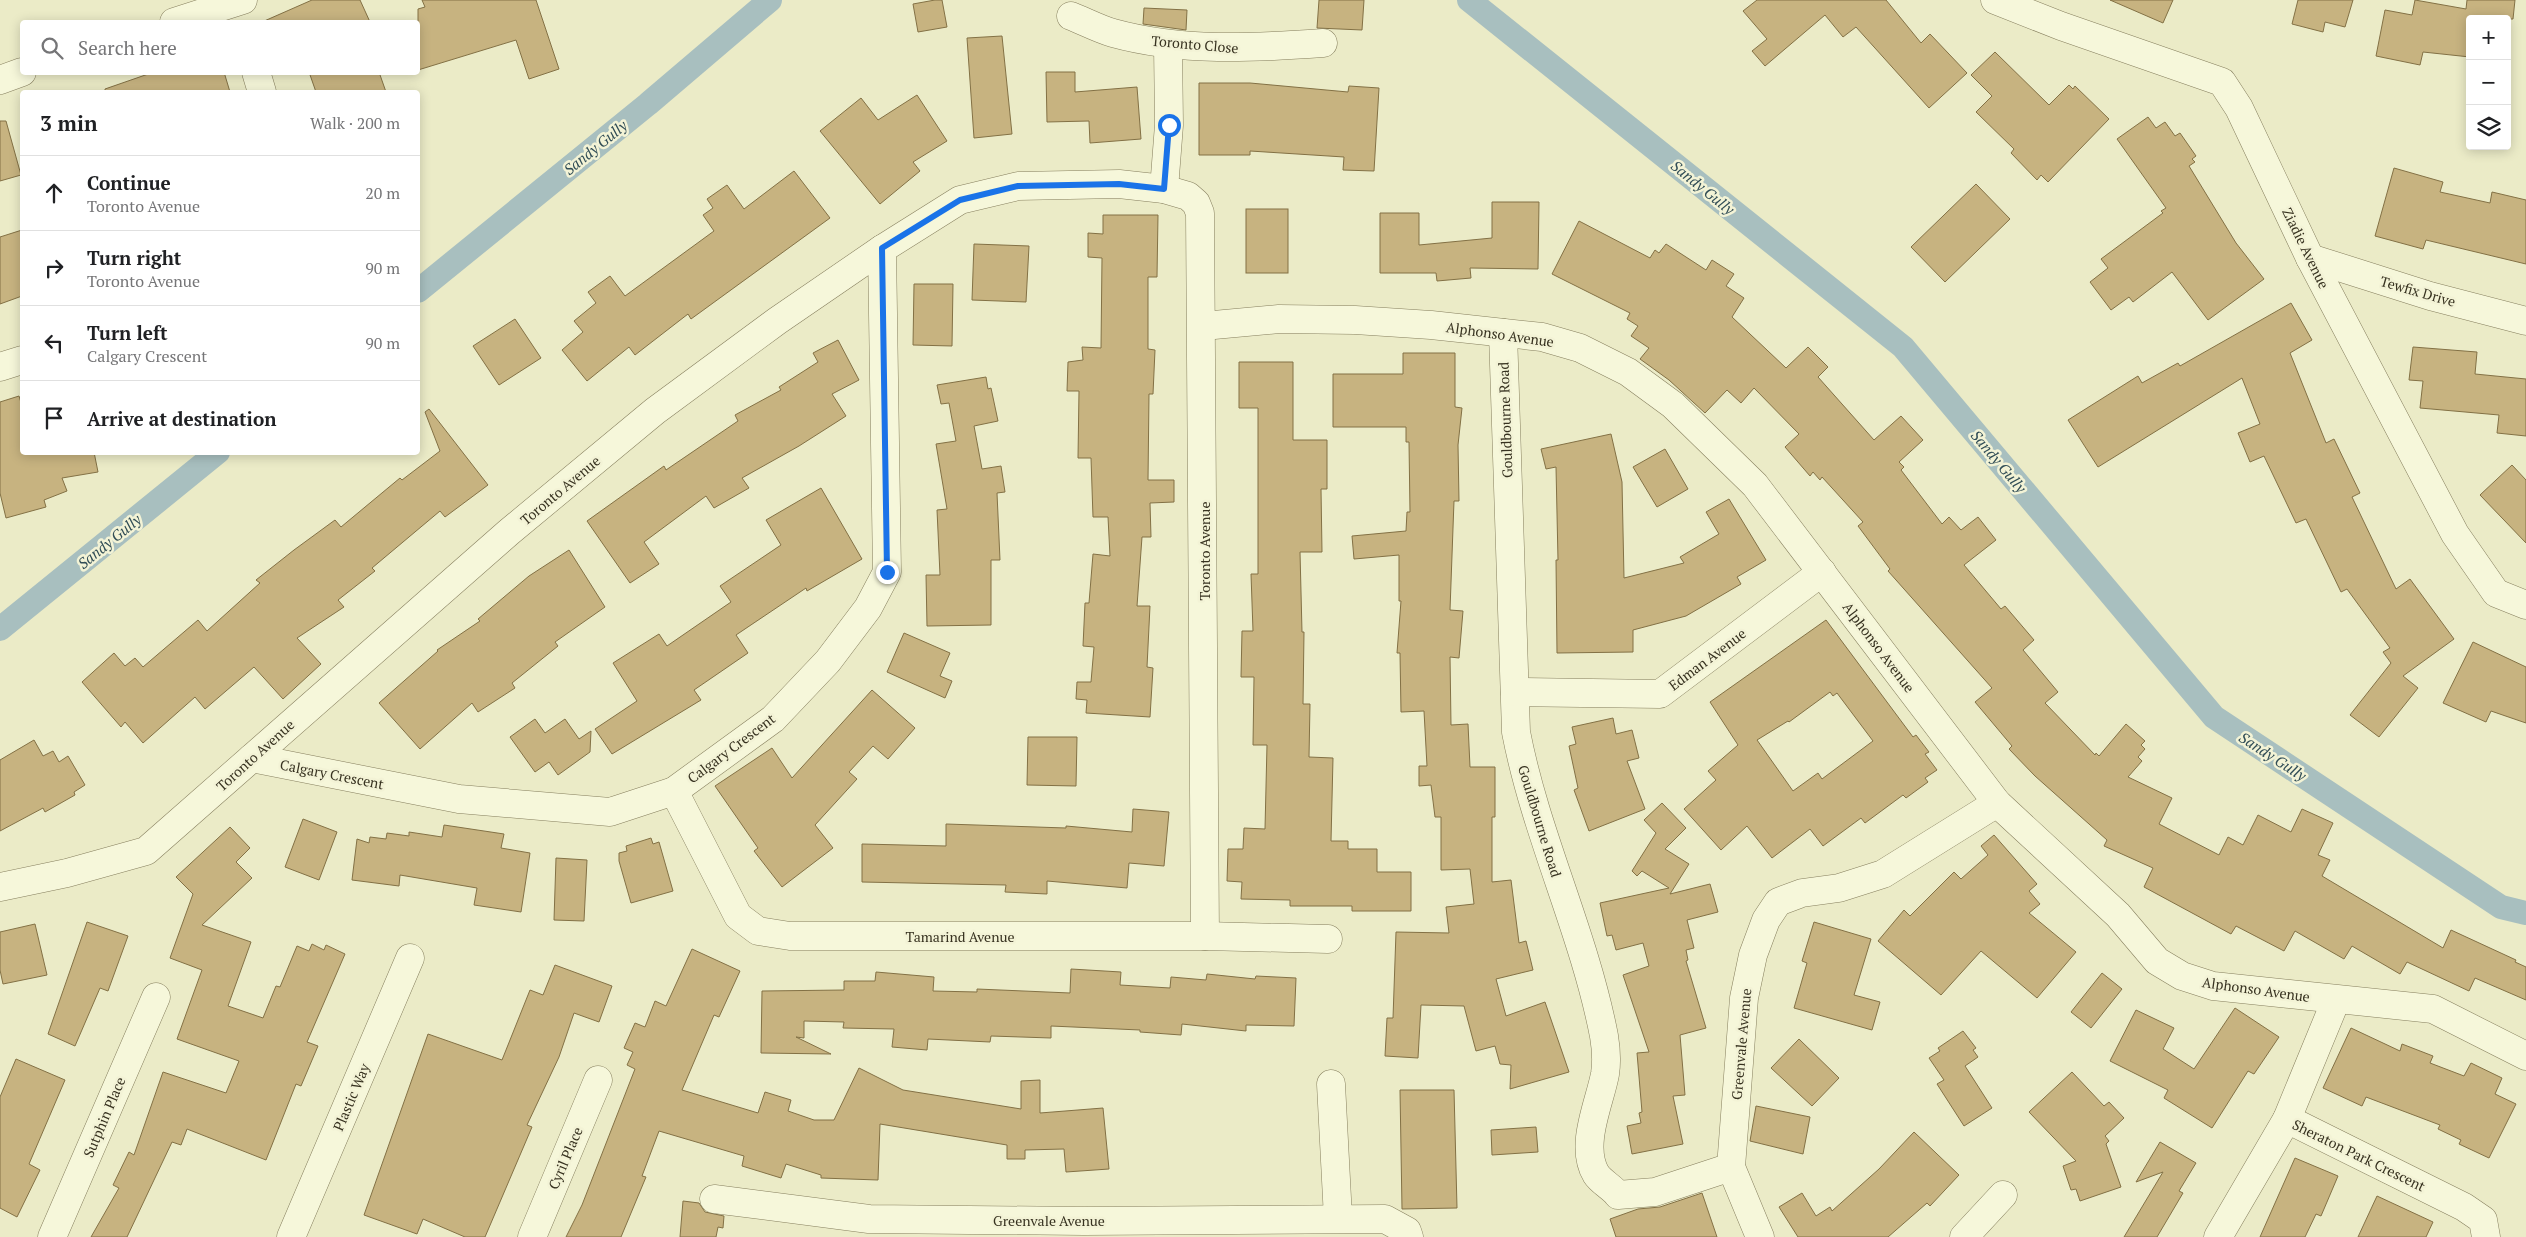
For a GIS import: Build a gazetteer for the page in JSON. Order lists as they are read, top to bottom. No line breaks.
{"streets":{"street":["Toronto Close","Ziadie Avenue","Tewfix Drive","Alphonso Avenue","Gouldbourne Road","Toronto Avenue","Edman Avenue","Calgary Crescent","Tamarind Avenue","Greenvale Avenue","Plastic Way","Sutphin Place","Sheraton Park Crescent","Cyril Place"]},"crossings":[["Ziadie Avenue","Tewfix Drive"],["Alphonso Avenue","Gouldbourne Road"],["Alphonso Avenue","Toronto Avenue"],["Alphonso Avenue","Edman Avenue"],["Alphonso Avenue","Greenvale Avenue"],["Gouldbourne Road","Edman Avenue"],["Gouldbourne Road","Greenvale Avenue"],["Toronto Avenue","Calgary Crescent"],["Toronto Avenue","Tamarind Avenue"],["Calgary Crescent","Tamarind Avenue"]],"water":["Sandy Gully"],"page":{"map_buttons":["+","−"],"search":"Search here","heading":["3 min","Walk · 200 m"],"list":[["Continue","Toronto Avenue","20 m"],["Turn right","Toronto Avenue","90 m"],["Turn left","Calgary Crescent","90 m"],"Arrive at destination"]}}
